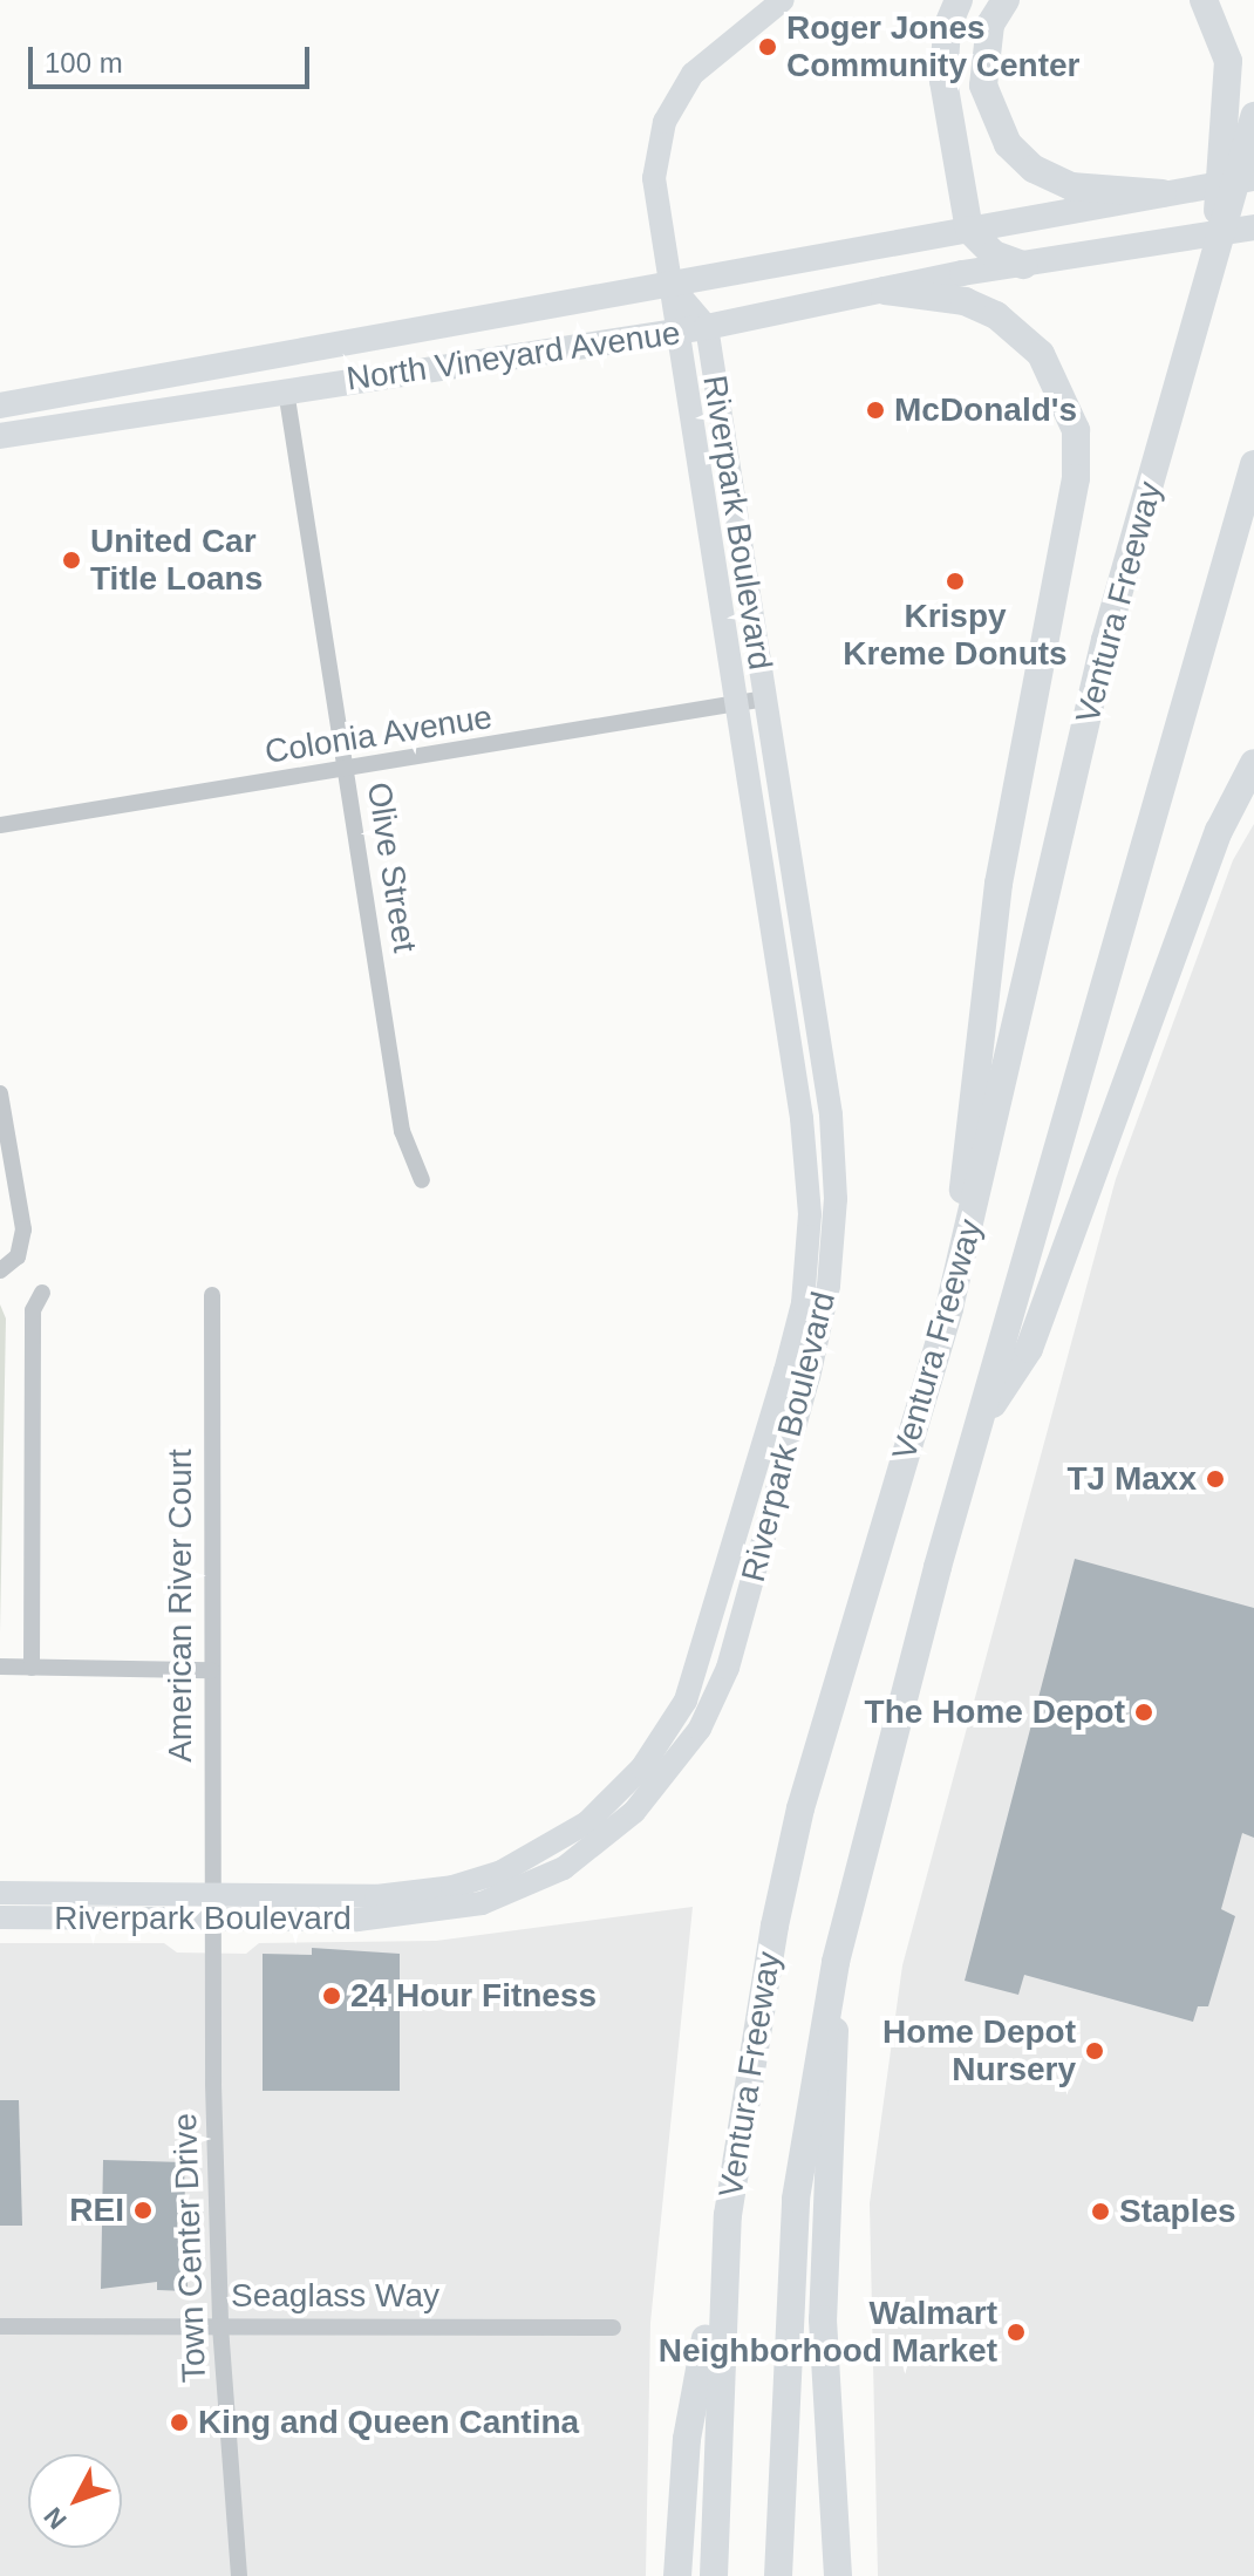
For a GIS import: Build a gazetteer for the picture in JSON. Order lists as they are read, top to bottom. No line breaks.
{"streets":{"highway":["Ventura Freeway"],"main road":["North Vineyard Avenue"],"street":["Riverpark Boulevard","Colonia Avenue","Olive Street","American River Court","Town Center Drive","Seaglass Way"]},"crossings":[["North Vineyard Avenue","Riverpark Boulevard"],["North Vineyard Avenue","Olive Street"],["Riverpark Boulevard","Colonia Avenue"],["Riverpark Boulevard","American River Court"],["Riverpark Boulevard","Town Center Drive"],["Colonia Avenue","Olive Street"],["American River Court","Town Center Drive"],["Town Center Drive","Seaglass Way"]],"places":["Roger Jones Community Center","McDonald's","United Car Title Loans","Krispy Kreme Donuts","TJ Maxx","The Home Depot","24 Hour Fitness","Home Depot Nursery","REI","Staples","Walmart Neighborhood Market","King and Queen Cantina"],"scale_bar":"100 m","north":"bottom left"}
